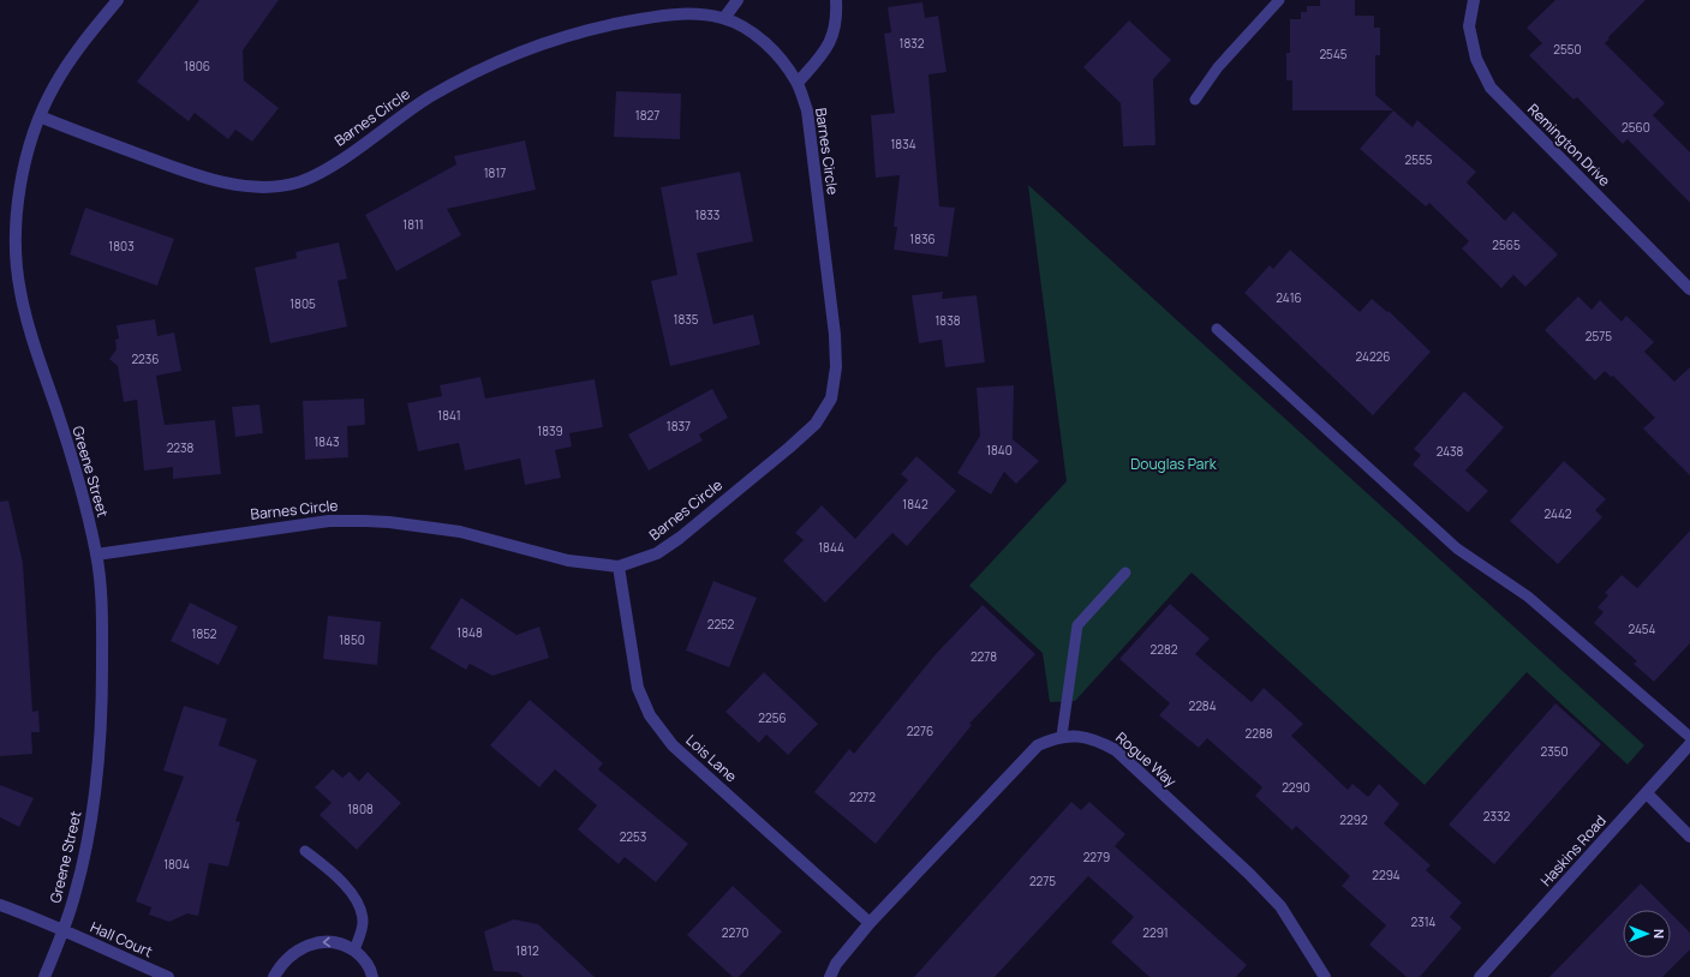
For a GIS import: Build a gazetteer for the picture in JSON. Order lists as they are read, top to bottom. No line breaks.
{"streets":{"street":["Barnes Circle","Remington Drive","Greene Street","Lois Lane","Rogue Way","Haskins Road","Hall Court"]},"crossings":[["Barnes Circle","Greene Street"],["Barnes Circle","Lois Lane"],["Greene Street","Hall Court"],["Lois Lane","Rogue Way"]],"parks":["Douglas Park"],"house_numbers":["1832","2550","2545","1806","1827","2560","1834","2555","1817","1833","1811","1836","2565","1803","2416","1805","1835","1838","2575","24226","2236","1841","1837","1839","1843","2238","1840","2438","1842","2442","1844","2252","2454","1848","1852","1850","2282","2278","2284","2256","2276","2288","2350","2290","2272","1808","2332","2292","2253","2279","1804","2294","2275","2314","2270","2291","1812"],"north":"right"}
